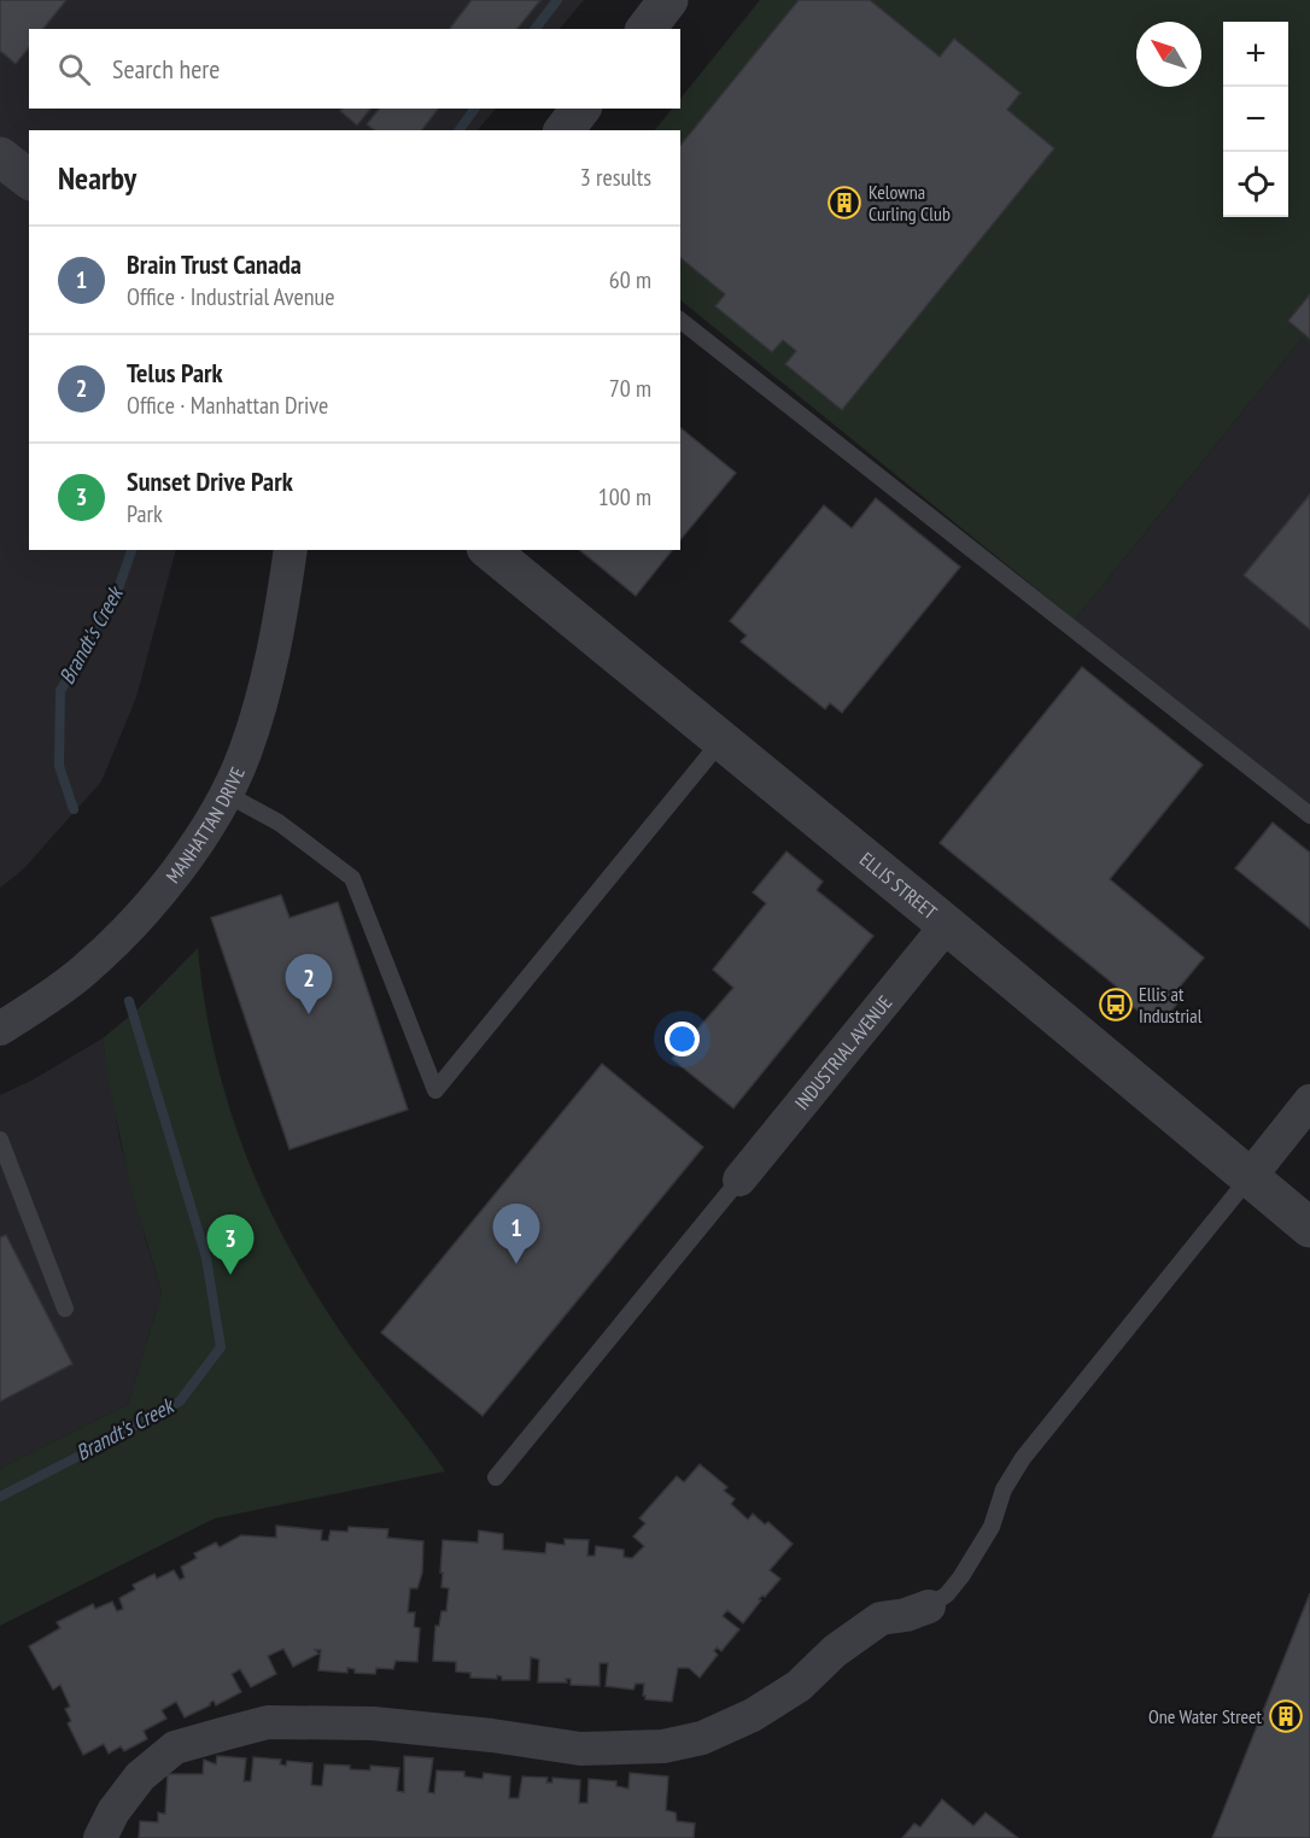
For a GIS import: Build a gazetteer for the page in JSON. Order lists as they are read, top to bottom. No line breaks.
{"streets":{"street":["MANHATTAN DRIVE","ELLIS STREET","INDUSTRIAL AVENUE"]},"crossings":[["ELLIS STREET","INDUSTRIAL AVENUE"]],"water":["Brandt's Creek"],"places":{"building":["Kelowna Curling Club","One Water Street"],"bus stop":["Ellis at Industrial"]},"north":"top left","page":{"map_buttons":["+","−"],"search":"Search here","heading":["Nearby","3 results"],"list":[{"mark":"1","name":"Brain Trust Canada","note":"Office · Industrial Avenue","value":"60 m"},{"mark":"2","name":"Telus Park","note":"Office · Manhattan Drive","value":"70 m"},{"mark":"3","name":"Sunset Drive Park","note":"Park","value":"100 m"}],"pins":["2","1","3"]}}
